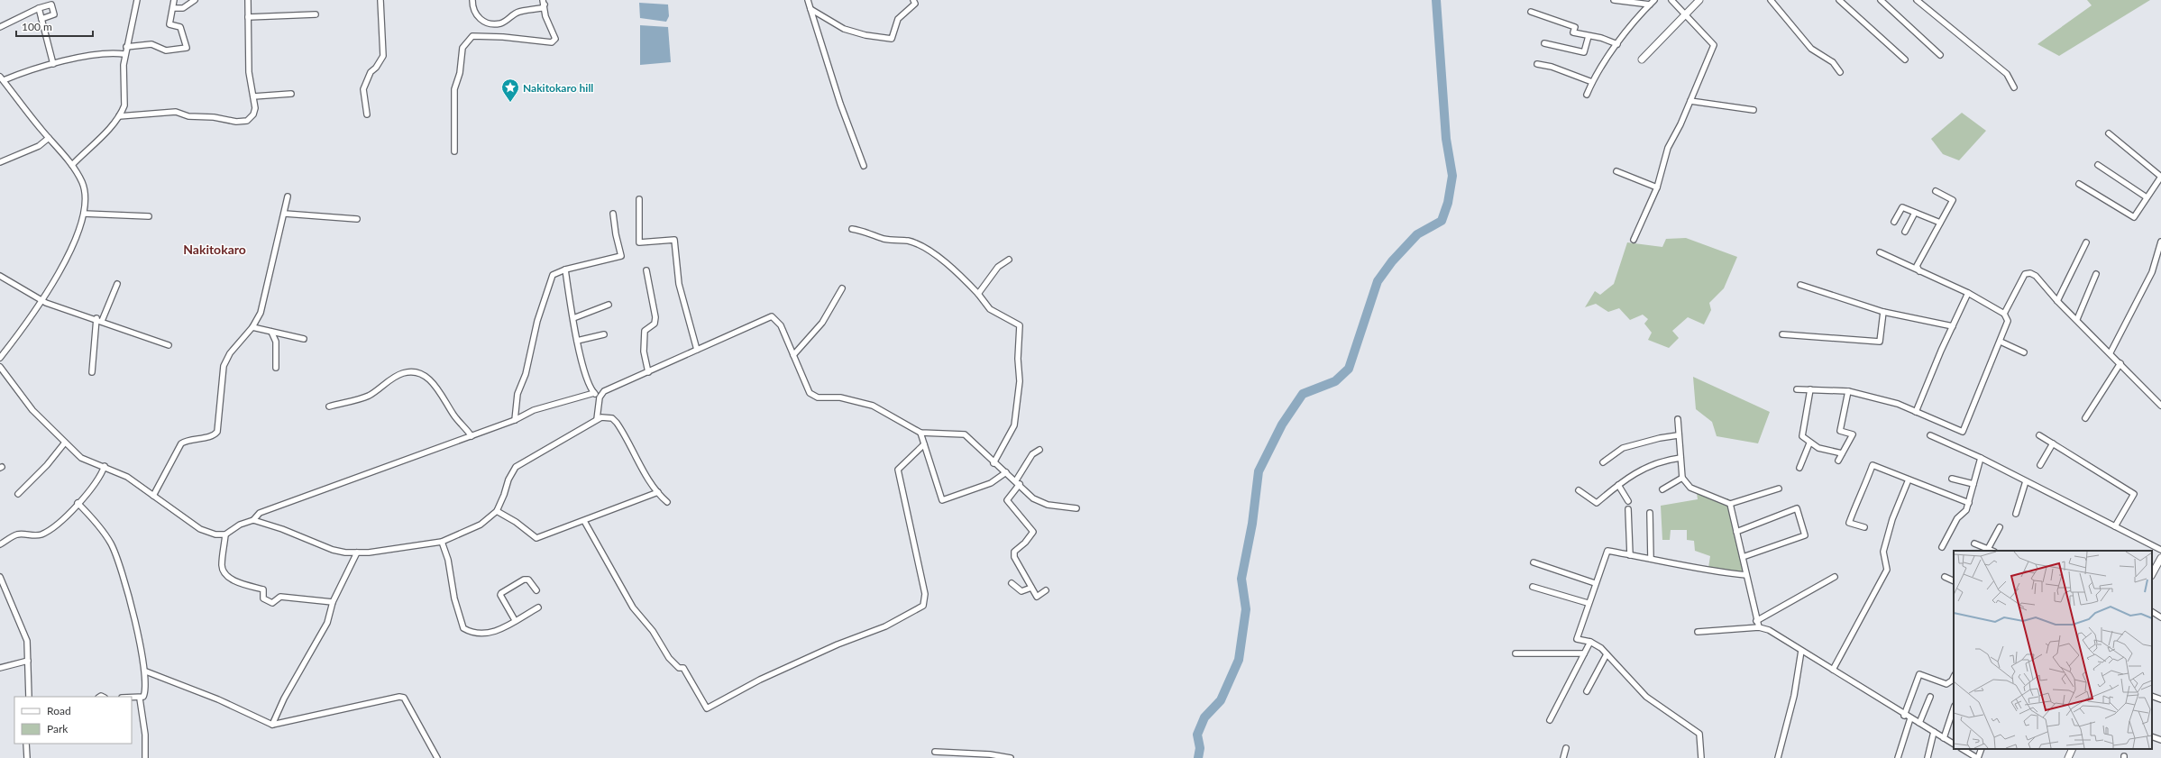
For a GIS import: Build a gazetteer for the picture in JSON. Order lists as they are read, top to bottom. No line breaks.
{"districts":["Nakitokaro"],"places":{"place":["Nakitokaro hill"]},"legend":["Road","Park"],"scale_bar":"100 m"}
